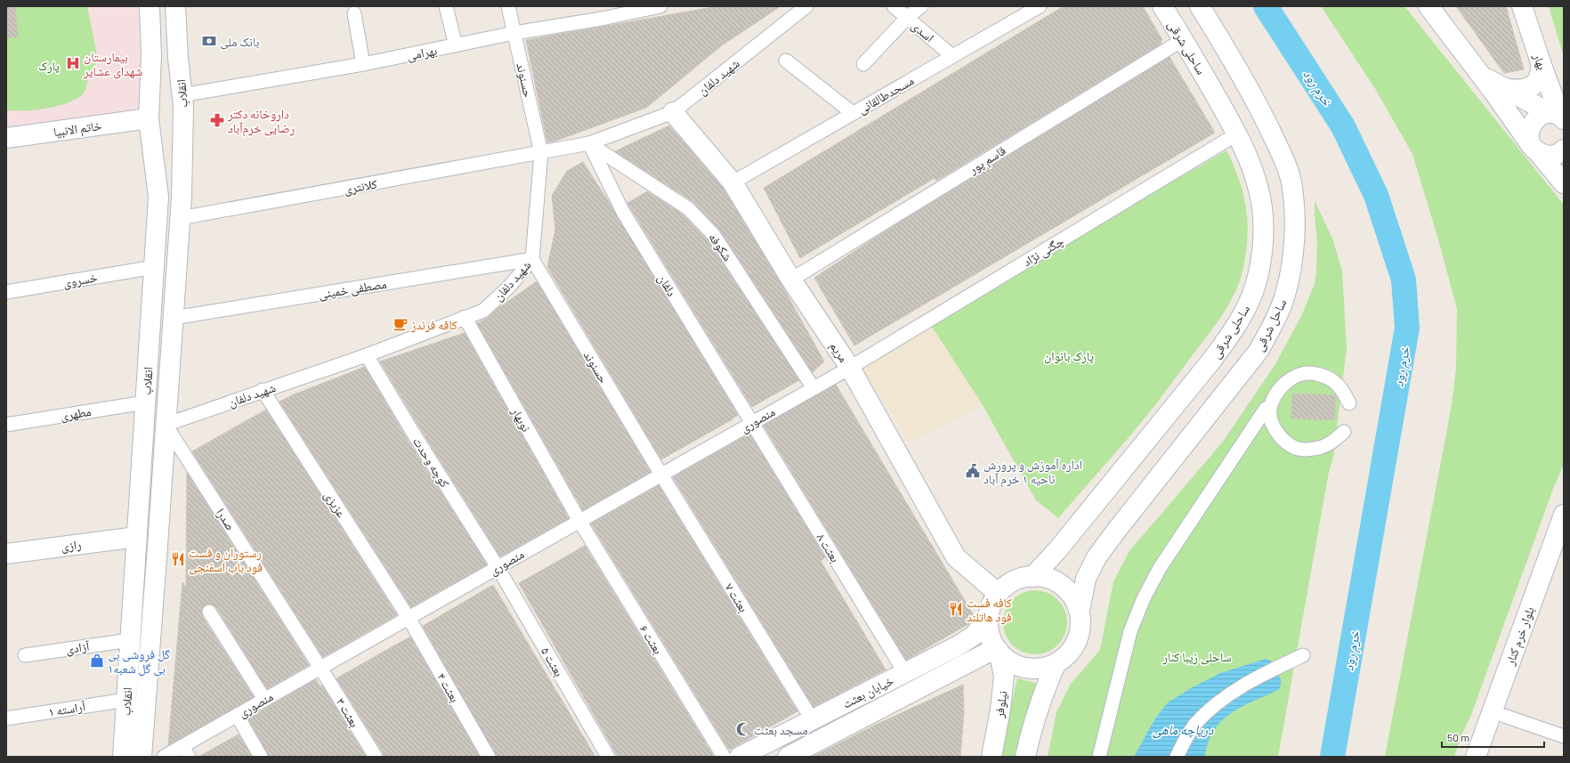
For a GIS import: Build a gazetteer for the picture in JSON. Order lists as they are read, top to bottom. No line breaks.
{"streets":{"main road":["ساحلی شرقی","بهار","انقلاب","خاتم الانبیا","ساحل شرقی","مریم","رازی","بلوار خرم کنار","خیابان بعثت","نیلوفر"],"street":["اسدی","بهرامی","شهید دلفان","حسنوند","مسجدطالقانی","قاسم پور","کلانتری","شکوفه","چگنی نژاد","خسروی","دلفان","مصطفی خمینی","مطهری","نوبهار","منصوری","کوچه وحدت","عزیزی","صدرا","بعثت ۸","بعثت ۷","بعثت ۶","آزادی","بعثت ۵","بعثت ۴","آراسته ۱","بعثت ۳"]},"crossings":[["اسدی","مسجدطالقانی"],["ساحلی شرقی","قاسم پور"],["ساحلی شرقی","چگنی نژاد"],["ساحلی شرقی","ساحل شرقی"],["ساحلی شرقی","مریم"],["ساحلی شرقی","خیابان بعثت"],["ساحلی شرقی","نیلوفر"],["بهرامی","حسنوند"],["بهرامی","انقلاب"],["شهید دلفان","حسنوند"],["شهید دلفان","انقلاب"],["شهید دلفان","کلانتری"],["شهید دلفان","شکوفه"],["شهید دلفان","دلفان"],["شهید دلفان","مصطفی خمینی"],["شهید دلفان","مریم"],["شهید دلفان","نوبهار"],["شهید دلفان","کوچه وحدت"],["شهید دلفان","عزیزی"],["شهید دلفان","صدرا"],["حسنوند","کلانتری"],["حسنوند","مصطفی خمینی"],["حسنوند","منصوری"],["حسنوند","بعثت ۷"],["انقلاب","خاتم الانبیا"],["انقلاب","کلانتری"],["انقلاب","خسروی"],["انقلاب","مصطفی خمینی"],["انقلاب","مطهری"],["انقلاب","صدرا"],["انقلاب","رازی"],["انقلاب","آزادی"],["انقلاب","آراسته ۱"],["مسجدطالقانی","مریم"],["قاسم پور","مریم"],["شکوفه","دلفان"],["شکوفه","منصوری"],["چگنی نژاد","مریم"],["چگنی نژاد","منصوری"],["دلفان","منصوری"],["دلفان","بعثت ۸"],["ساحل شرقی","مریم"],["ساحل شرقی","خیابان بعثت"],["ساحل شرقی","نیلوفر"],["مریم","منصوری"],["مریم","خیابان بعثت"],["مریم","نیلوفر"],["نوبهار","منصوری"],["نوبهار","بعثت ۶"],["منصوری","کوچه وحدت"],["منصوری","عزیزی"],["منصوری","صدرا"],["منصوری","بعثت ۸"],["منصوری","بعثت ۷"],["منصوری","بعثت ۶"],["منصوری","بعثت ۵"],["منصوری","بعثت ۴"],["منصوری","بعثت ۳"],["کوچه وحدت","بعثت ۵"],["عزیزی","بعثت ۴"],["صدرا","بعثت ۳"],["بعثت ۸","خیابان بعثت"],["بعثت ۷","خیابان بعثت"],["خیابان بعثت","نیلوفر"]],"water":["خرم رود","دریاچه ماهی"],"parks":["پارک","پارک بانوان","ساحلی زیبا کنار"],"places":{"bank":["بانک ملی"],"hospital":["بیمارستان شهدای عشایر"],"pharmacy":["داروخانه دکتر رضایی خرم‌آباد"],"cafe":["کافه فرندز"],"public building":["اداره آموزش و پرورش ناحیه ۱ خرم آباد"],"restaurant":["رستوران و فست فود باب اسفنجی","کافه فست فود هاتلند"],"shop":["گل فروشی بی بی گل شعبه۱"],"mosque":["مسجد بعثت"]},"scale_bar":"50 m"}
